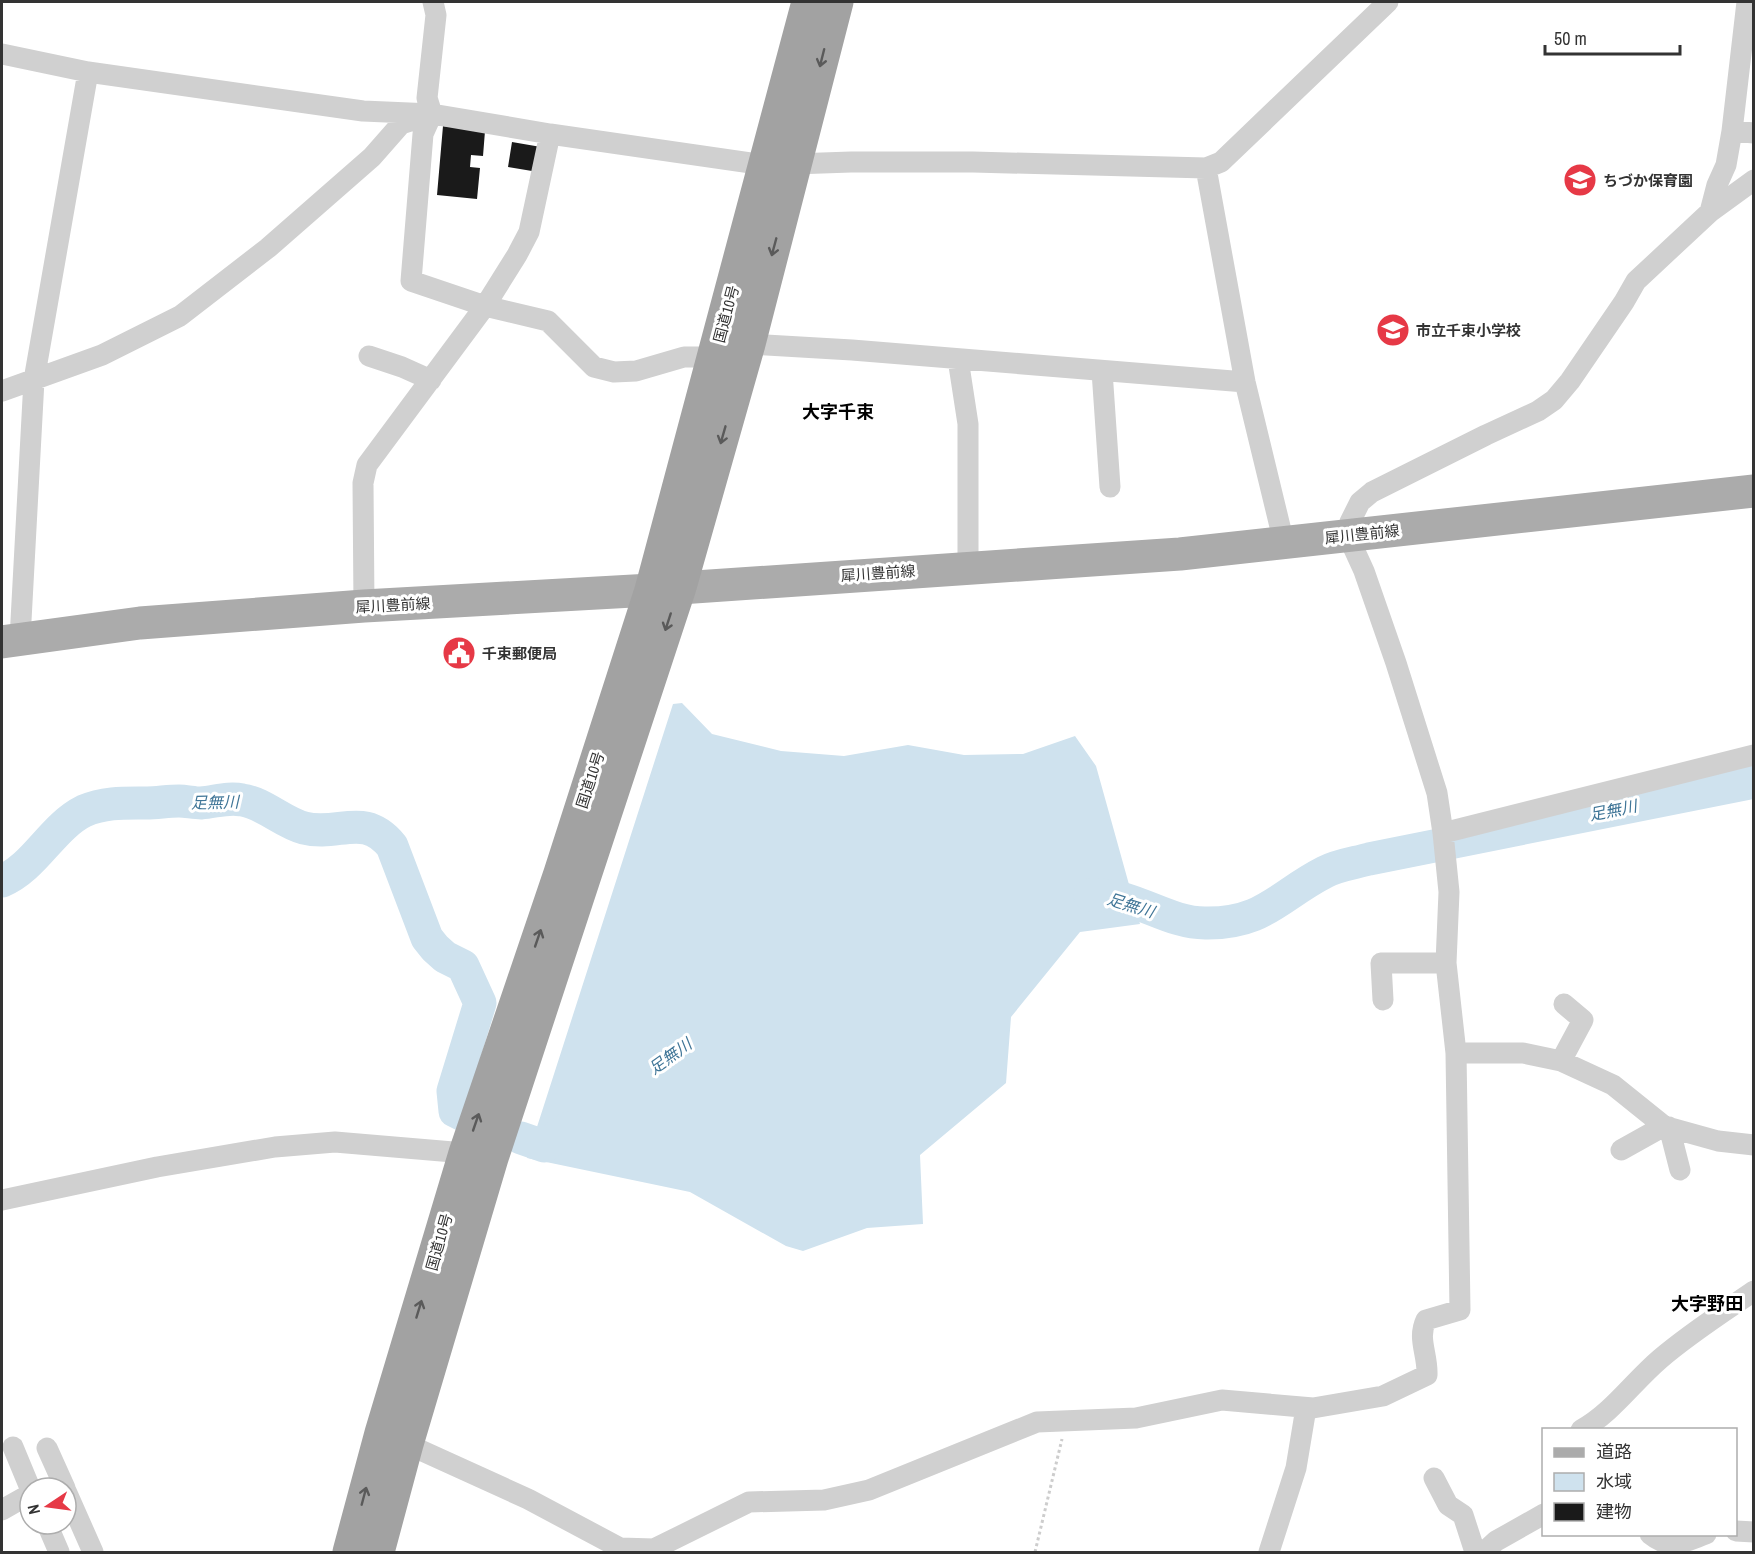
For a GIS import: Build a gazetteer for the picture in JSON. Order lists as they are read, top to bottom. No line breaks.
{"streets":{"highway":["国道10号"],"main road":["犀川豊前線"]},"crossings":[["国道10号","犀川豊前線"]],"districts":["大字千束","大字野田"],"water":["足無川"],"places":{"school or university":["ちづか保育園","市立千束小学校"],"public building":["千束郵便局"]},"legend":["道路","水域","建物"],"scale_bar":"50 m","north":"left"}
